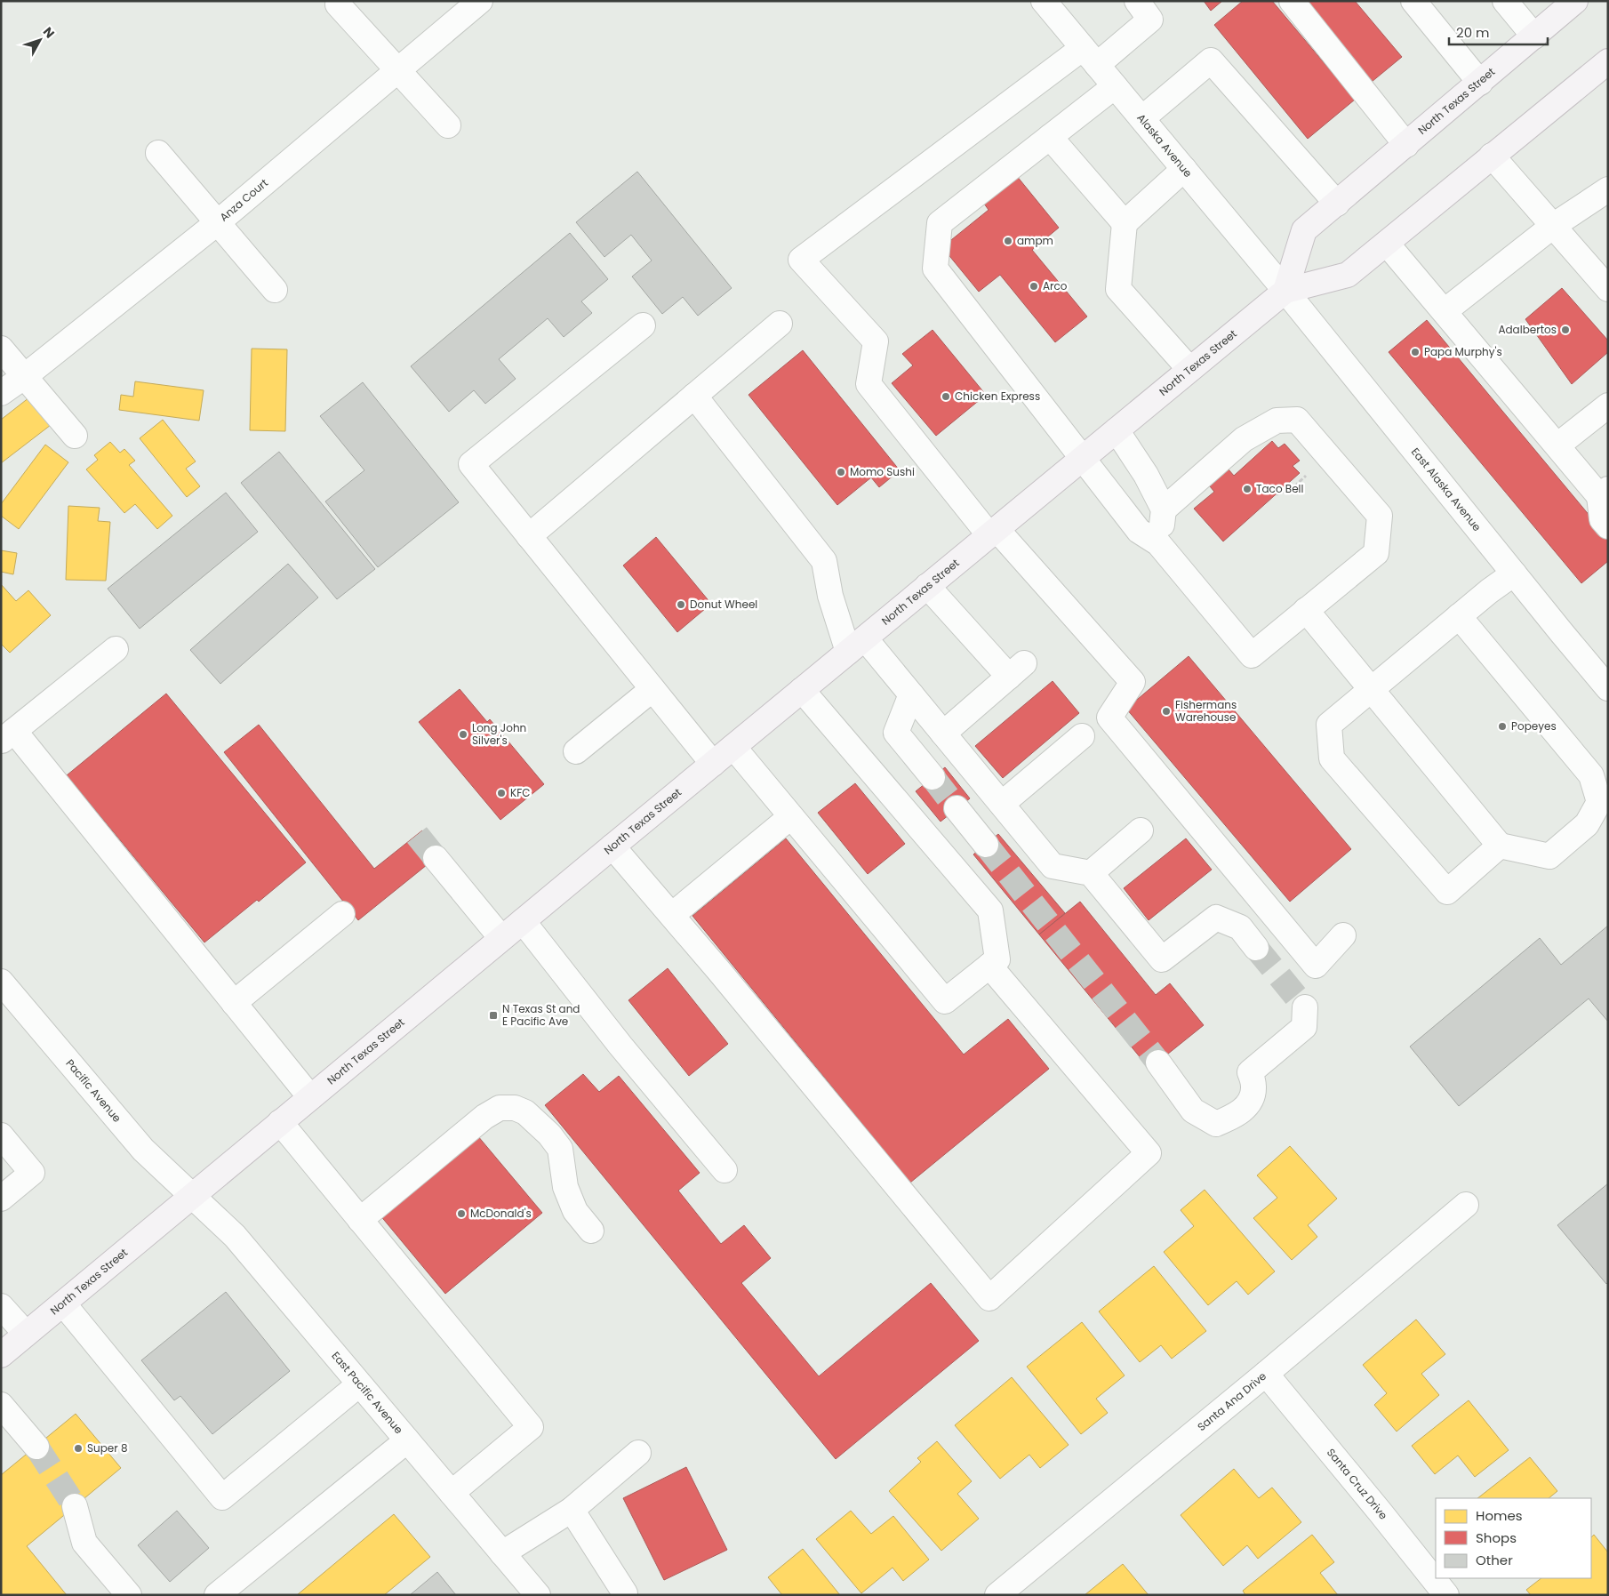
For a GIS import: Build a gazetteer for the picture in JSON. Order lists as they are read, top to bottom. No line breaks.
{"streets":{"main road":["North Texas Street"],"street":["Alaska Avenue","Anza Court","East Alaska Avenue","Pacific Avenue","East Pacific Avenue","Santa Ana Drive","Santa Cruz Drive"]},"crossings":[["North Texas Street","Alaska Avenue"],["North Texas Street","East Alaska Avenue"],["North Texas Street","Pacific Avenue"],["North Texas Street","East Pacific Avenue"],["Alaska Avenue","East Alaska Avenue"],["Pacific Avenue","East Pacific Avenue"],["Santa Ana Drive","Santa Cruz Drive"]],"places":{"other":["ampm","Arco","Adalbertos","Papa Murphy's","Chicken Express","Momo Sushi","Taco Bell","Donut Wheel","Fishermans Warehouse","Popeyes","Long John Silver's","KFC","McDonald's","Super 8"],"transit":["N Texas St and E Pacific Ave"]},"legend":["Homes","Shops","Other"],"scale_bar":"20 m","north":"top right"}
